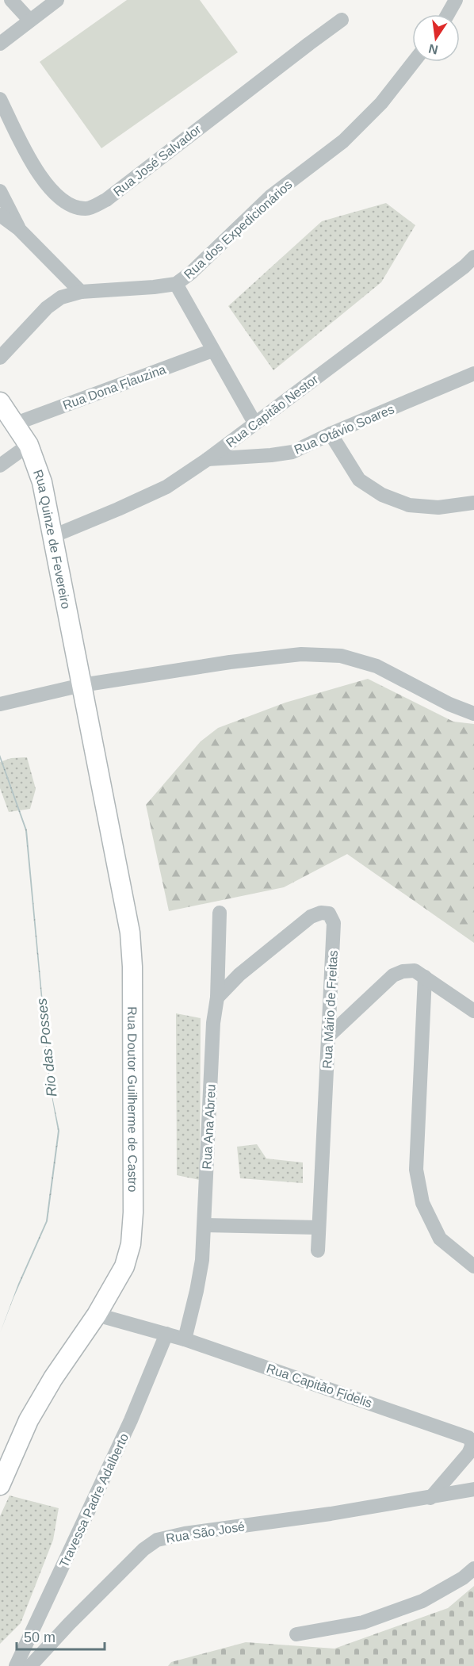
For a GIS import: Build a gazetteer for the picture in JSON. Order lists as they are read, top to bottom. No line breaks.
{"streets":{"main road":["Rua Quinze de Fevereiro","Rua Doutor Guilherme de Castro"],"street":["Rua José Salvador","Rua dos Expedicionários","Rua Dona Flauzina","Rua Capitão Nestor","Rua Otávio Soares","Rua Mário de Freitas","Rua Ana Abreu","Rua Capitão Fidelis","Travessa Padre Adalberto","Rua São José"]},"crossings":[["Rua Dona Flauzina","Rua Quinze de Fevereiro"],["Rua Capitão Nestor","Rua Otávio Soares"],["Rua Capitão Nestor","Rua Quinze de Fevereiro"],["Rua Quinze de Fevereiro","Rua Doutor Guilherme de Castro"],["Rua Mário de Freitas","Rua Ana Abreu"],["Rua Doutor Guilherme de Castro","Rua Capitão Fidelis"],["Rua Ana Abreu","Rua Capitão Fidelis"],["Rua Capitão Fidelis","Travessa Padre Adalberto"],["Rua Capitão Fidelis","Rua São José"]],"water":["Rio das Posses"],"scale_bar":"50 m","north":"bottom"}
